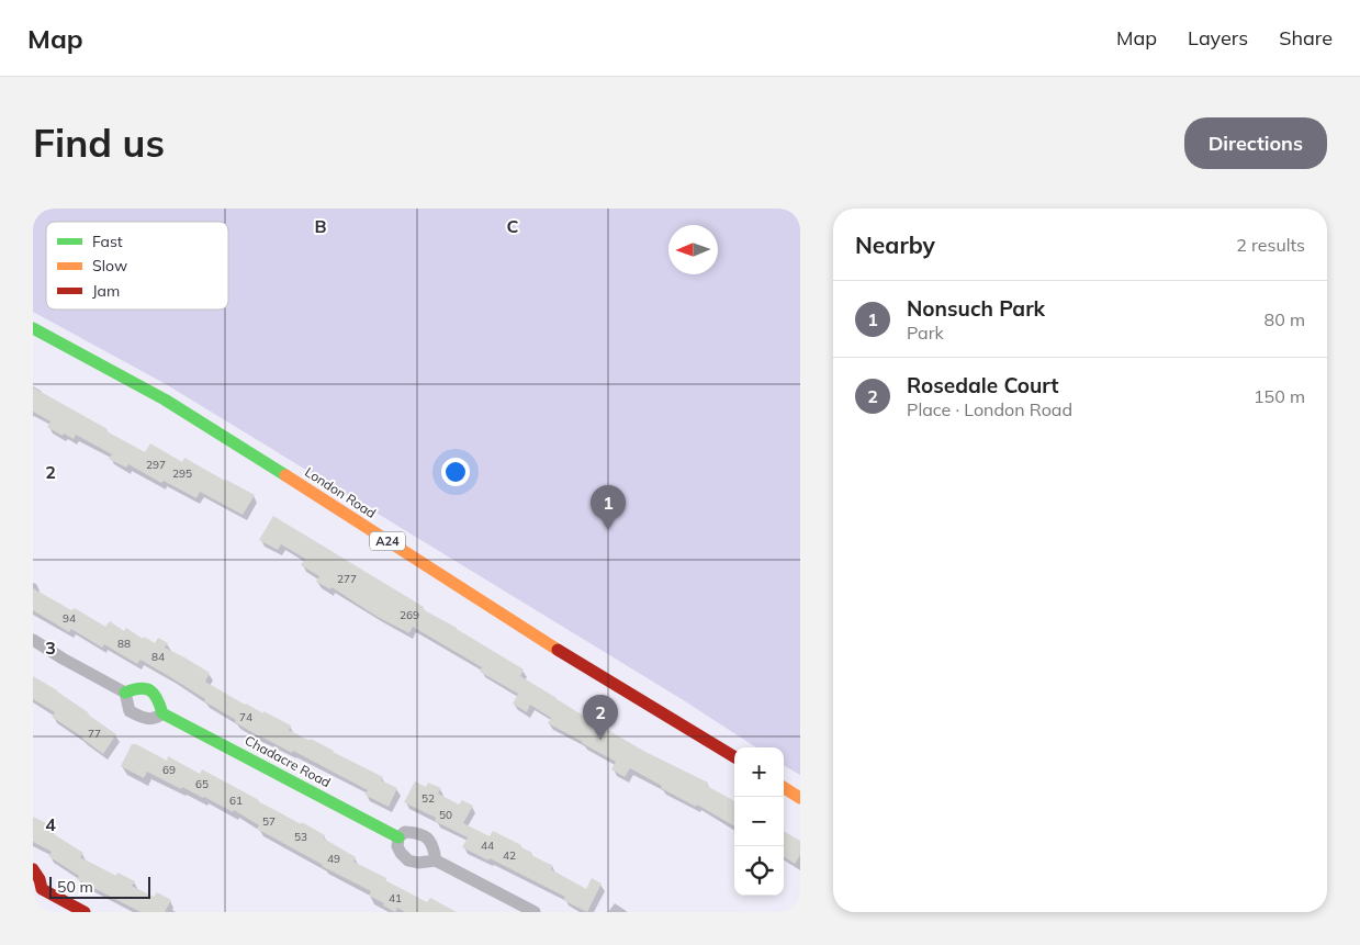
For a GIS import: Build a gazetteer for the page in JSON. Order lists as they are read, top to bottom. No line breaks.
{"streets":{"main road":["London Road","A24","Chadacre Road"]},"house_numbers":["297","295","277","269","94","88","84","74","77","69","65","52","61","50","57","53","44","42","49","41"],"legend":["Fast","Slow","Jam"],"scale_bar":"50 m","north":"left","page":{"header":"Map","nav":["Map","Layers","Share"],"buttons":"Directions","title":"Find us","heading":["Nearby","2 results"],"list":[{"mark":"1","name":"Nonsuch Park","note":"Park","value":"80 m"},{"mark":"2","name":"Rosedale Court","note":"Place · London Road","value":"150 m"}],"pins":["1","2"],"map_buttons":["+","−"],"scale":"50 m"},"grid":{"columns":["B","C"],"rows":["2","3","4"]}}
